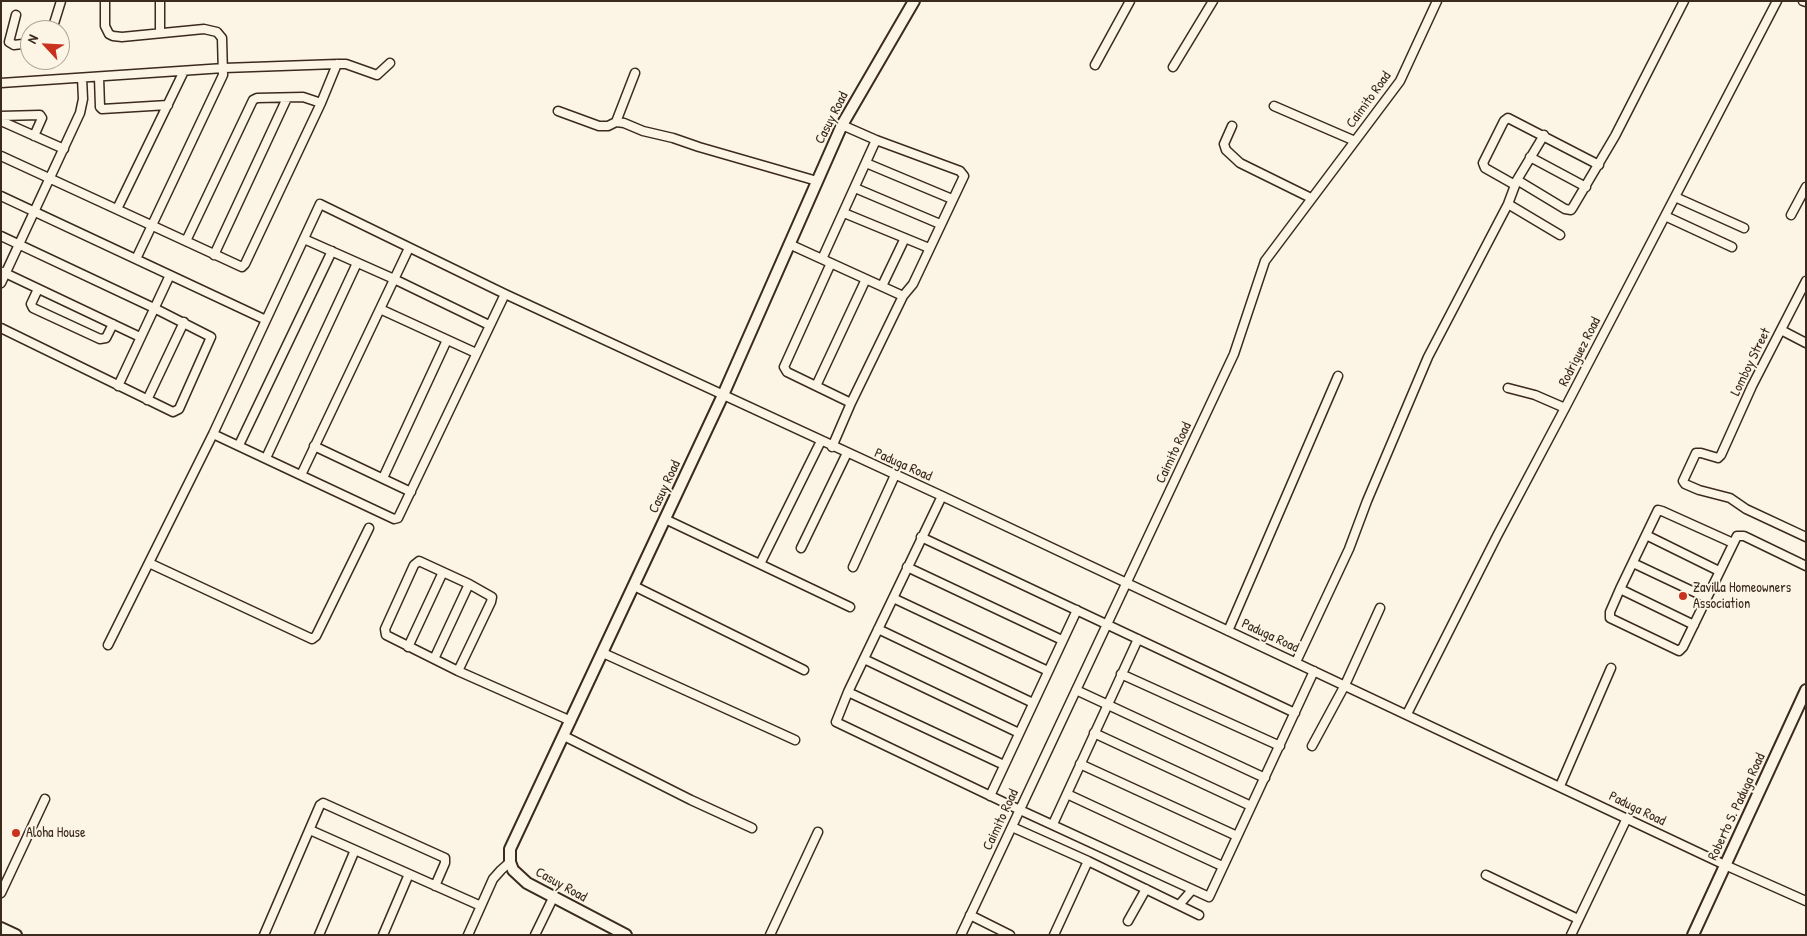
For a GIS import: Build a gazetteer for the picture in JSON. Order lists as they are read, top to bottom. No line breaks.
{"streets":{"street":["Caimito Road","Casuy Road","Rodriguez Road","Lomboy Street","Paduga Road","Roberto S. Paduga Road"]},"crossings":[["Caimito Road","Paduga Road"],["Casuy Road","Paduga Road"],["Rodriguez Road","Paduga Road"],["Paduga Road","Roberto S. Paduga Road"]],"places":["Zavilla Homeowners Association","Aloha House"],"north":"top left"}
